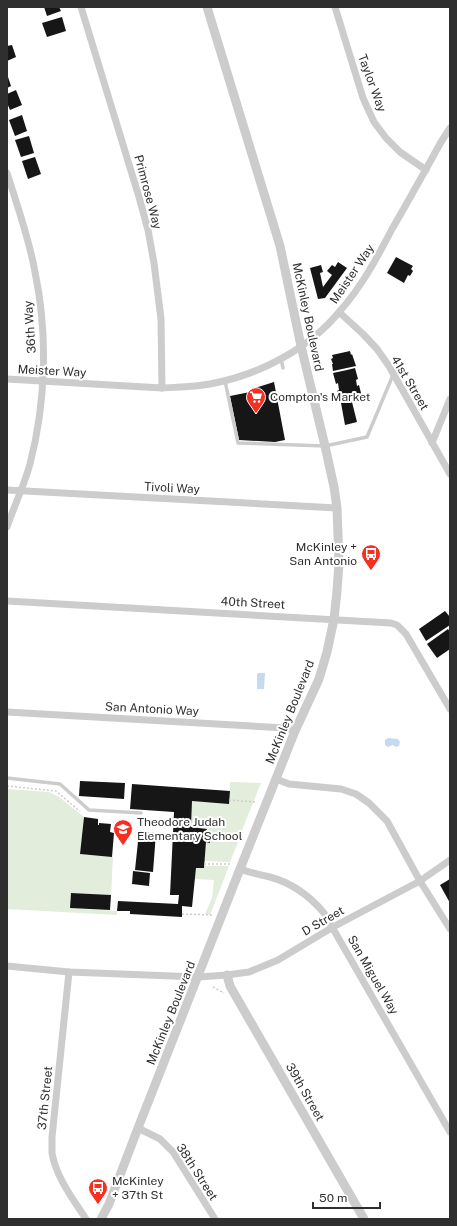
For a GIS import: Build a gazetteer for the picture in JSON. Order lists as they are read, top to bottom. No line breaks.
{"streets":{"street":["Taylor Way","Primrose Way","Meister Way","McKinley Boulevard","36th Way","41st Street","Tivoli Way","40th Street","San Antonio Way","D Street","San Miguel Way","39th Street","37th Street","38th Street"]},"crossings":[["Taylor Way","Meister Way"],["Primrose Way","Meister Way"],["Meister Way","McKinley Boulevard"],["Meister Way","36th Way"],["Meister Way","41st Street"],["McKinley Boulevard","Tivoli Way"],["McKinley Boulevard","40th Street"],["McKinley Boulevard","San Antonio Way"],["McKinley Boulevard","D Street"],["McKinley Boulevard","San Miguel Way"],["McKinley Boulevard","38th Street"],["36th Way","Tivoli Way"],["D Street","San Miguel Way"],["D Street","39th Street"]],"places":{"supermarket":["Compton's Market"],"bus stop":["McKinley + San Antonio","McKinley + 37th St"],"school or university":["Theodore Judah Elementary School"]},"scale_bar":"50 m"}
